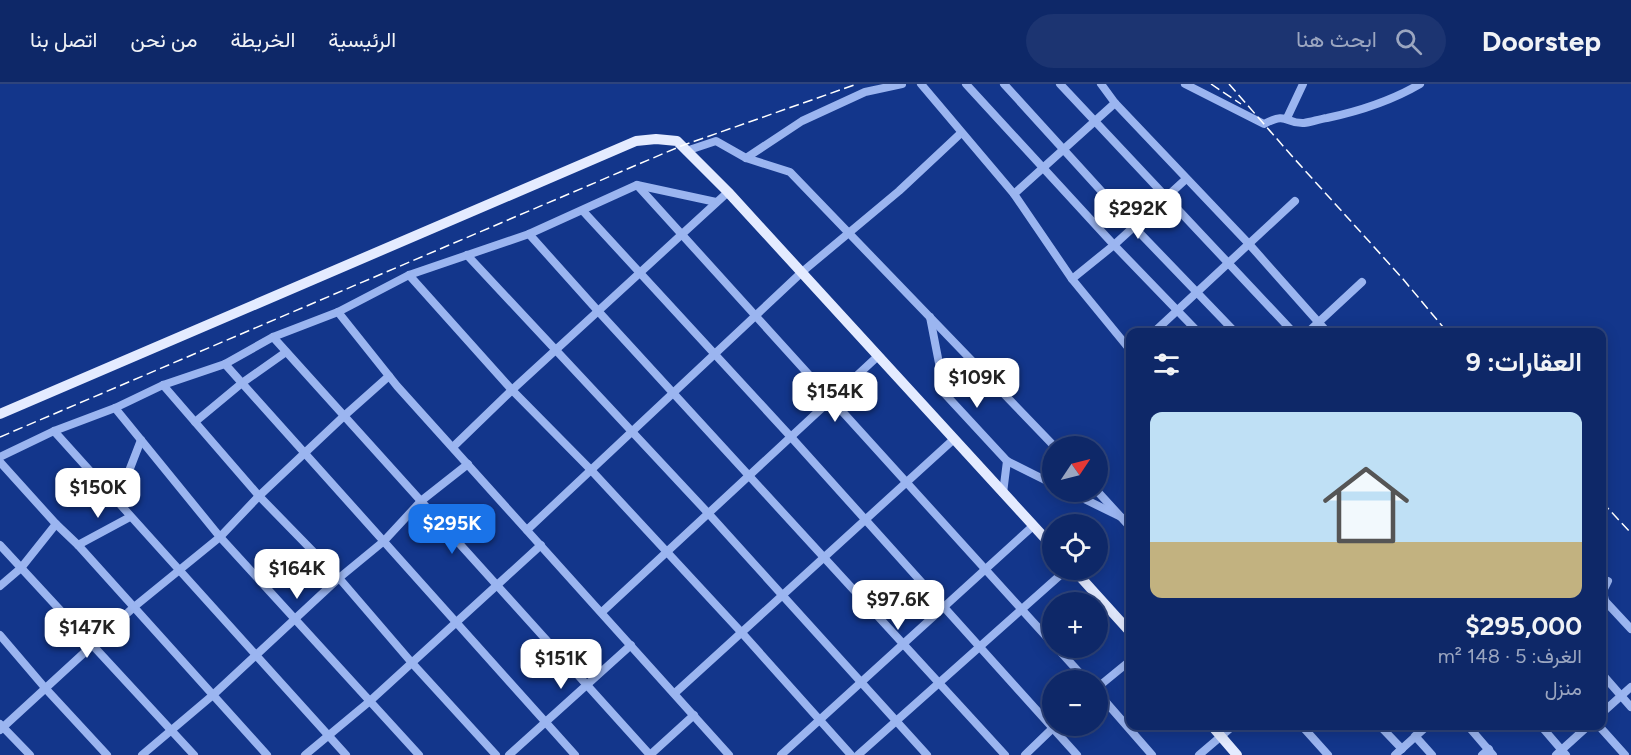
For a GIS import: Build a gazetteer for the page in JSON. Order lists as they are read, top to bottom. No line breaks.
{"north":"top right","page":{"header":"Doorstep","search":"ابحث هنا","nav":["الرئيسية","الخريطة","من نحن","اتصل بنا"],"price":["$292K","$109K","$154K","$150K","$295K","$164K","$97.6K","$147K","$151K"],"heading":"العقارات: 9","list":[{"name":"$295,000","note":"الغرف: 5 · 148 m² · منزل"}],"map_buttons":["+","−"]}}
